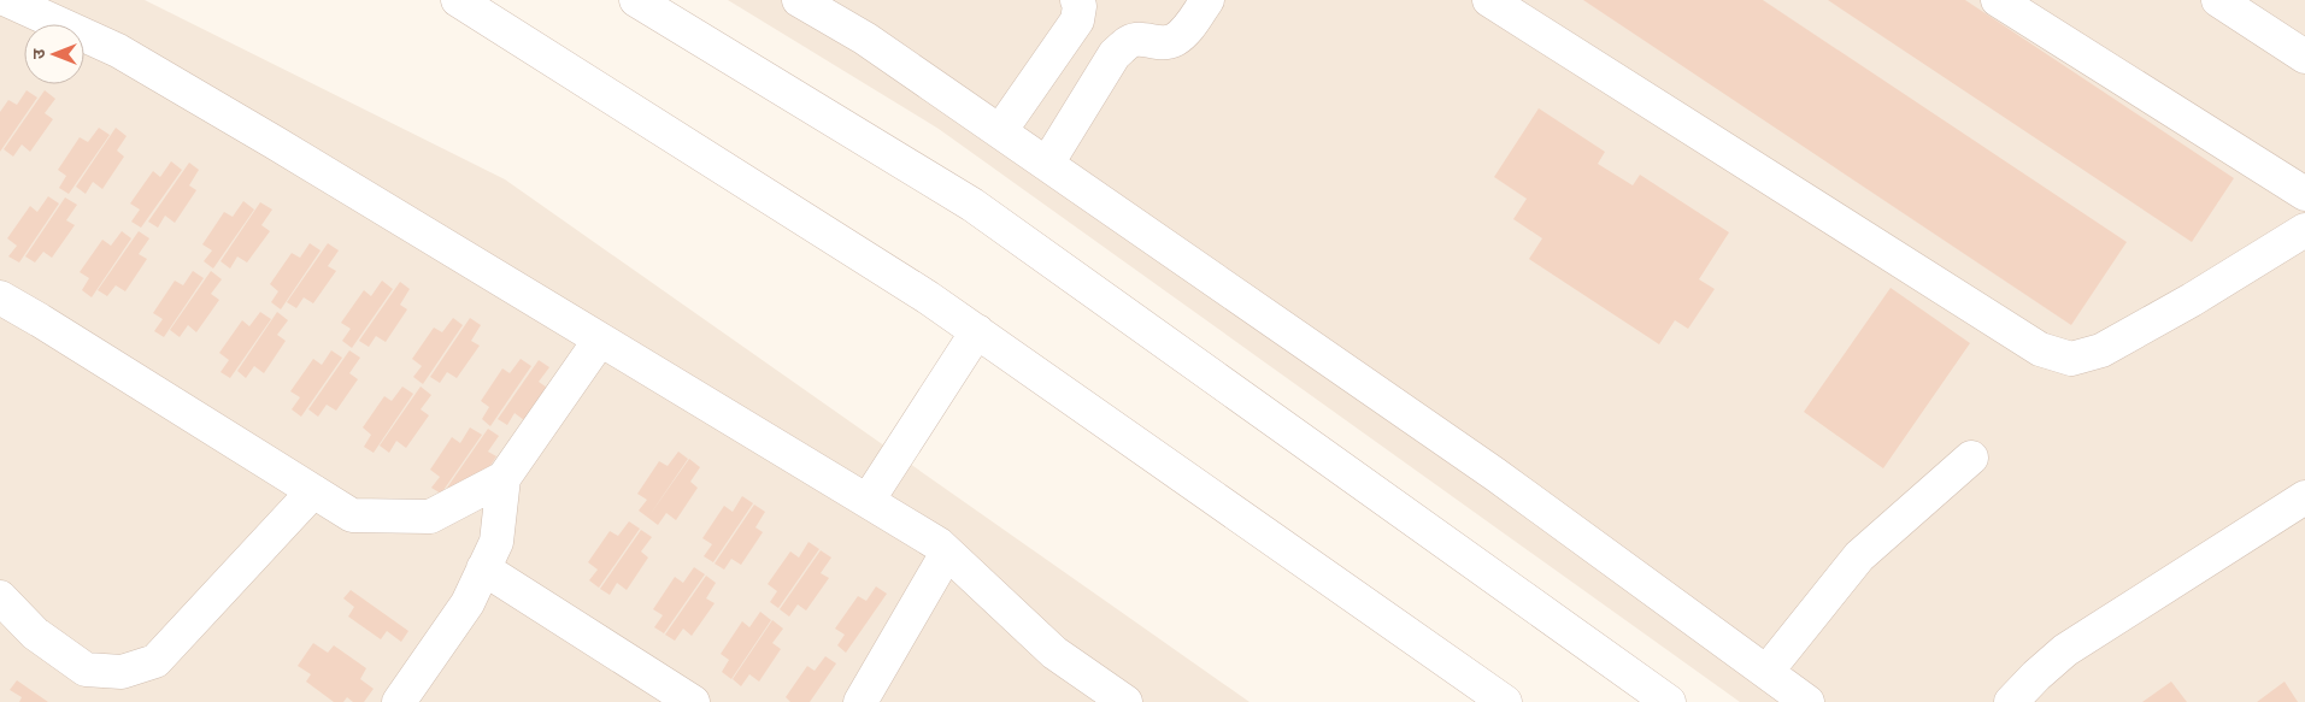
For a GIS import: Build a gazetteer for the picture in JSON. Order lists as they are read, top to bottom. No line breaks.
{"north":"left"}
